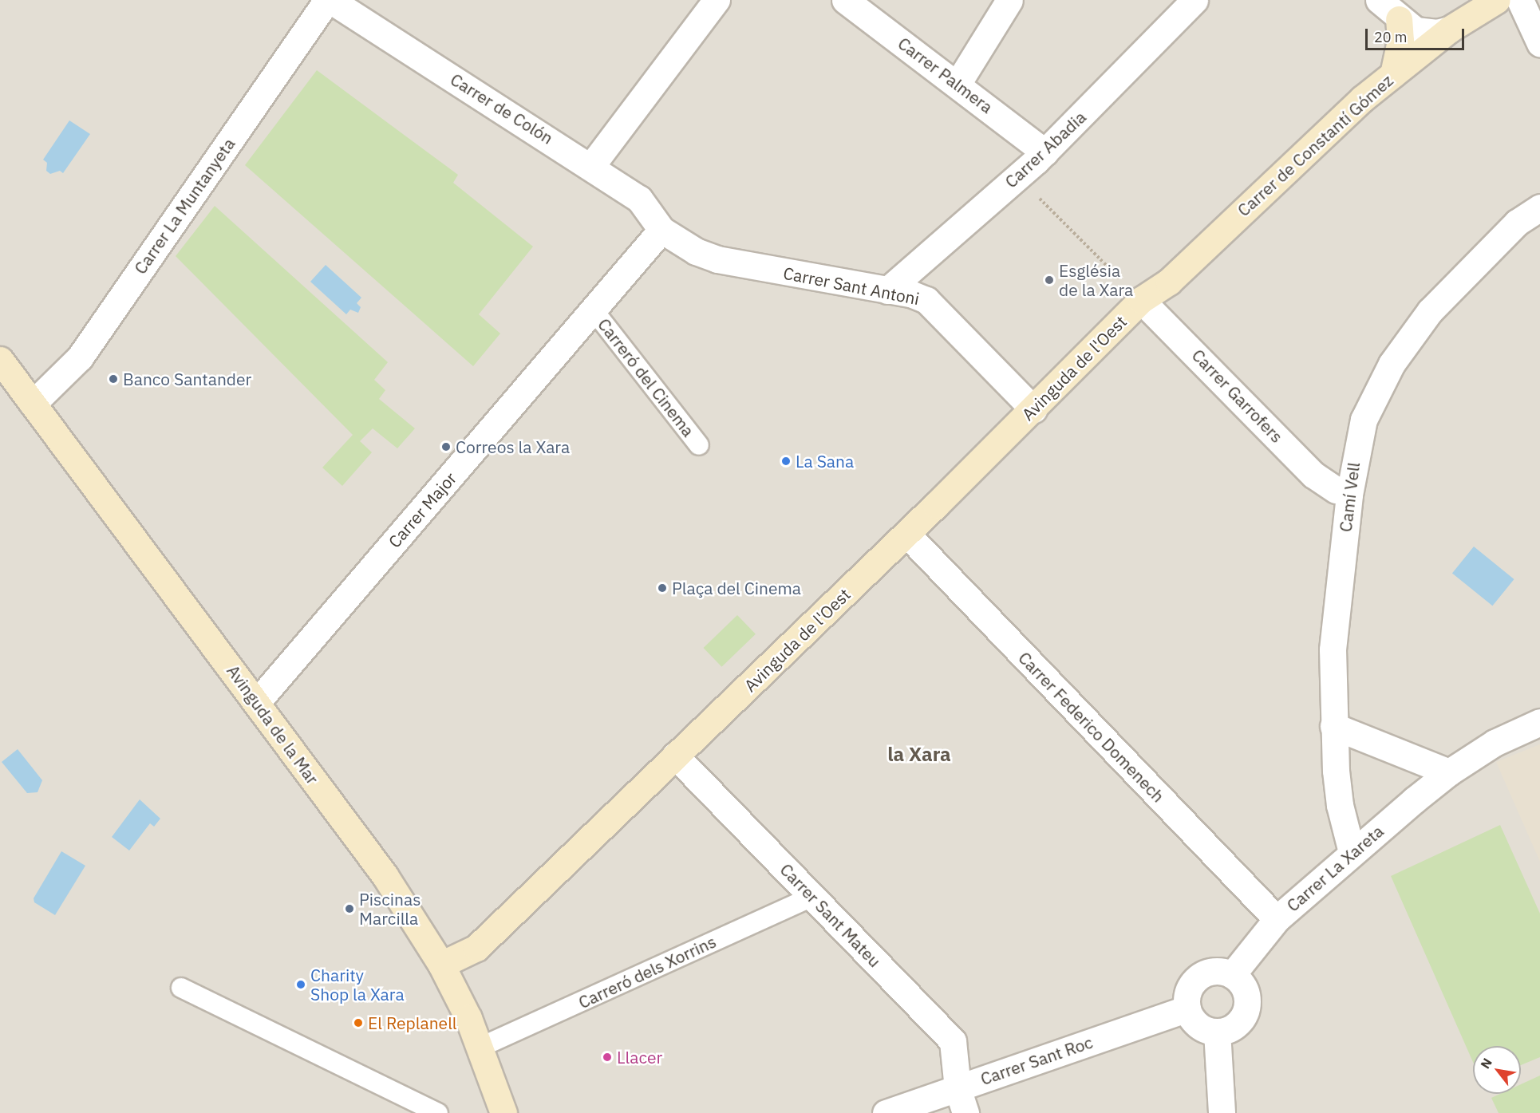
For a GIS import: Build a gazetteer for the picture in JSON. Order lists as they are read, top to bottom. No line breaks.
{"streets":{"main road":["Carrer de Constantí Gómez","Avinguda de l'Oest","Avinguda de la Mar"],"street":["Carrer Palmera","Carrer de Colón","Carrer Abadia","Carrer La Muntanyeta","Carrer Sant Antoni","Carrer Garrofers","Camí Vell","Carrer Major","Carrer Federico Domenech","Carrer La Xareta","Carrer Sant Mateu","Carrer Sant Roc"],"lane":["Carreró del Cinema","Carreró dels Xorrins"]},"crossings":[["Carrer Palmera","Carrer Abadia"],["Carrer de Colón","Carrer La Muntanyeta"],["Carrer de Colón","Carrer Sant Antoni"],["Carrer de Colón","Carrer Major"],["Carrer de Constantí Gómez","Avinguda de l'Oest"],["Carrer de Constantí Gómez","Carrer Garrofers"],["Carrer Abadia","Carrer Sant Antoni"],["Carrer La Muntanyeta","Avinguda de la Mar"],["Carrer Sant Antoni","Avinguda de l'Oest"],["Carrer Sant Antoni","Carrer Major"],["Avinguda de l'Oest","Carrer Garrofers"],["Avinguda de l'Oest","Avinguda de la Mar"],["Avinguda de l'Oest","Carrer Federico Domenech"],["Avinguda de l'Oest","Carrer Sant Mateu"],["Carreró del Cinema","Carrer Major"],["Camí Vell","Carrer La Xareta"],["Carrer Major","Avinguda de la Mar"],["Avinguda de la Mar","Carreró dels Xorrins"],["Carrer Federico Domenech","Carrer La Xareta"],["Carrer La Xareta","Carrer Sant Roc"],["Carrer Sant Mateu","Carreró dels Xorrins"],["Carrer Sant Mateu","Carrer Sant Roc"]],"districts":["la Xara"],"places":["Església de la Xara","Banco Santander","Correos la Xara","La Sana","Plaça del Cinema","Piscinas Marcilla","Charity Shop la Xara","El Replanell","Llacer"],"scale_bar":"20 m","north":"top left"}
